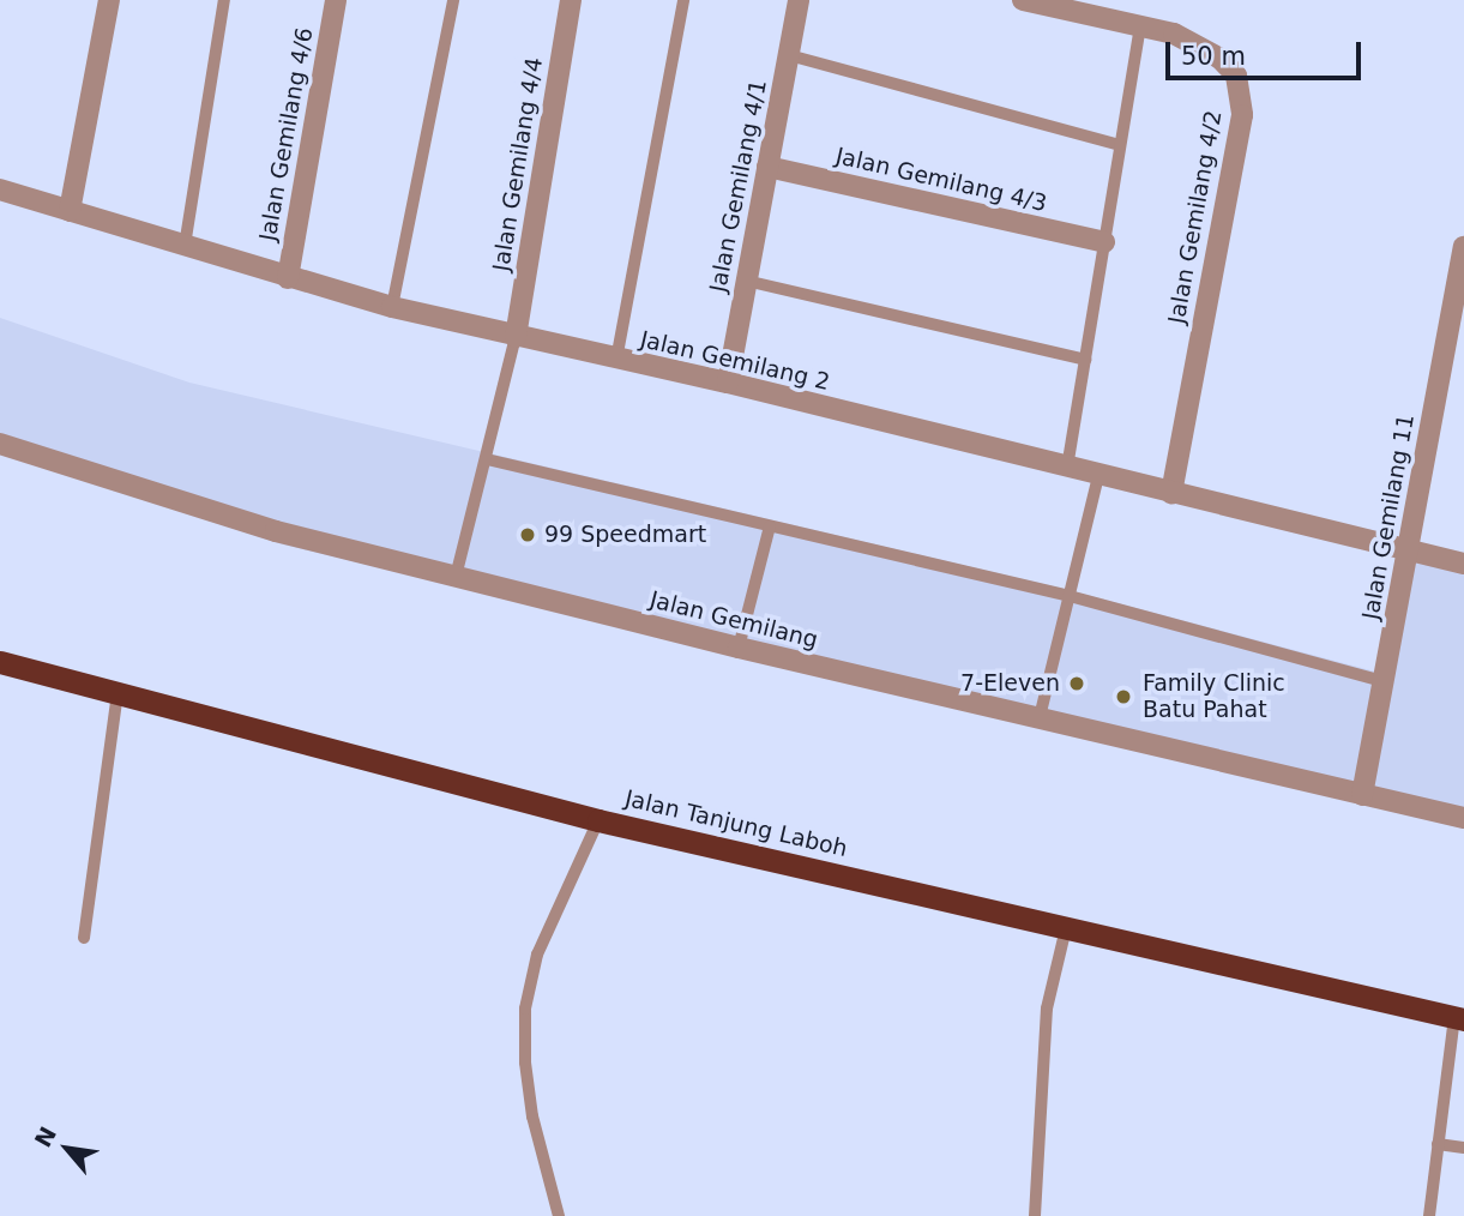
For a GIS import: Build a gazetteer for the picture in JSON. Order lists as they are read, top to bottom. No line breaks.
{"streets":{"highway":["Jalan Tanjung Laboh"],"street":["Jalan Gemilang 4/6","Jalan Gemilang 4/4","Jalan Gemilang 4/3","Jalan Gemilang 4/1","Jalan Gemilang 4/2","Jalan Gemilang 2","Jalan Gemilang 11","Jalan Gemilang"]},"crossings":[["Jalan Gemilang 4/6","Jalan Gemilang 2"],["Jalan Gemilang 4/4","Jalan Gemilang 2"],["Jalan Gemilang 4/3","Jalan Gemilang 4/1"],["Jalan Gemilang 4/1","Jalan Gemilang 2"],["Jalan Gemilang 4/2","Jalan Gemilang 2"],["Jalan Gemilang 2","Jalan Gemilang 11"],["Jalan Gemilang 11","Jalan Gemilang"]],"places":["99 Speedmart","7-Eleven","Family Clinic Batu Pahat"],"scale_bar":"50 m","north":"top left"}
